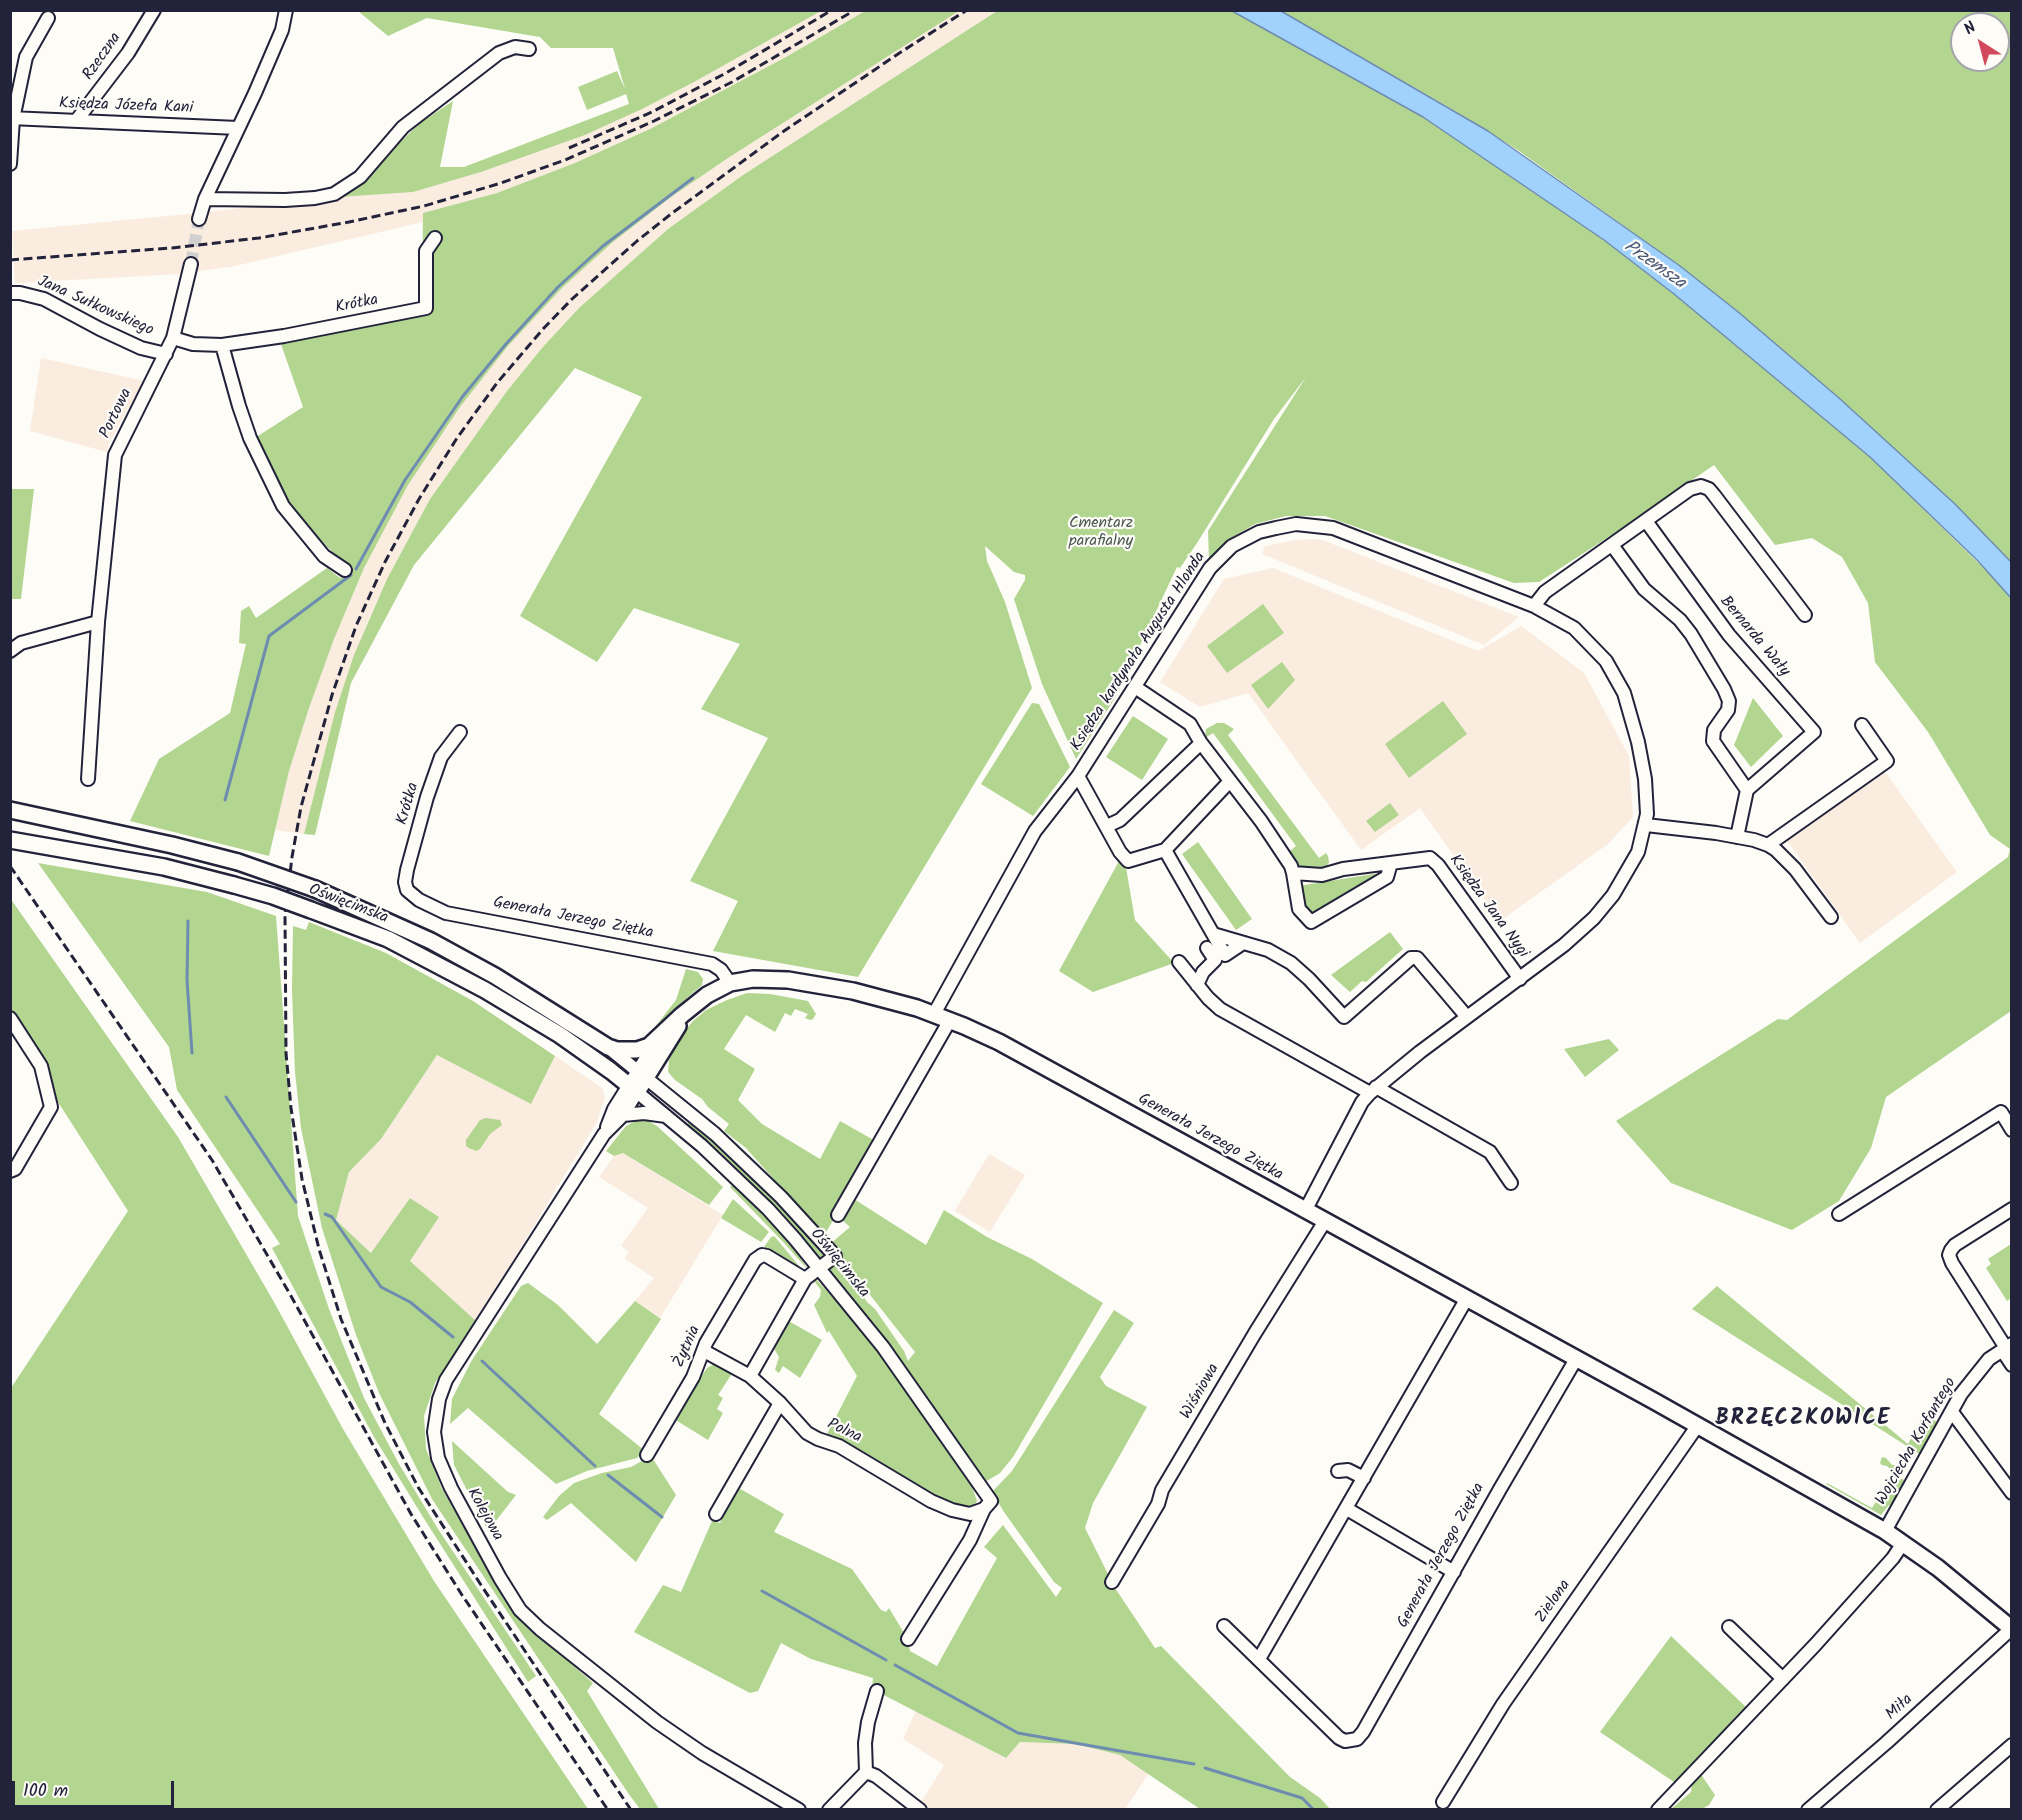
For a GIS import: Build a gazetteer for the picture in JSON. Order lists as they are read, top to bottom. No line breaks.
{"streets":{"main road":["Oświęcimska","Generała Jerzego Ziętka"],"street":["Rzeczna","Księdza Józefa Kani","Krótka","Jana Sułkowskiego","Portowa","Bernarda Wały","Księdza kardynała Augusta Hlonda","Księdza Jana Nygi","Żytnia","Wiśniowa","Polna","Wojciecha Korfantego","Kolejowa","Zielona","Miła"]},"crossings":[["Rzeczna","Księdza Józefa Kani"],["Krótka","Generała Jerzego Ziętka"],["Jana Sułkowskiego","Portowa"],["Księdza kardynała Augusta Hlonda","Księdza Jana Nygi"],["Księdza kardynała Augusta Hlonda","Generała Jerzego Ziętka"],["Oświęcimska","Polna"],["Oświęcimska","Kolejowa"],["Generała Jerzego Ziętka","Wiśniowa"],["Generała Jerzego Ziętka","Wojciecha Korfantego"],["Generała Jerzego Ziętka","Zielona"],["Generała Jerzego Ziętka","Miła"],["Żytnia","Polna"]],"districts":["BRZĘCZKOWICE"],"water":["Przemsza"],"parks":["Cmentarz parafialny"],"scale_bar":"100 m","north":"top left"}
